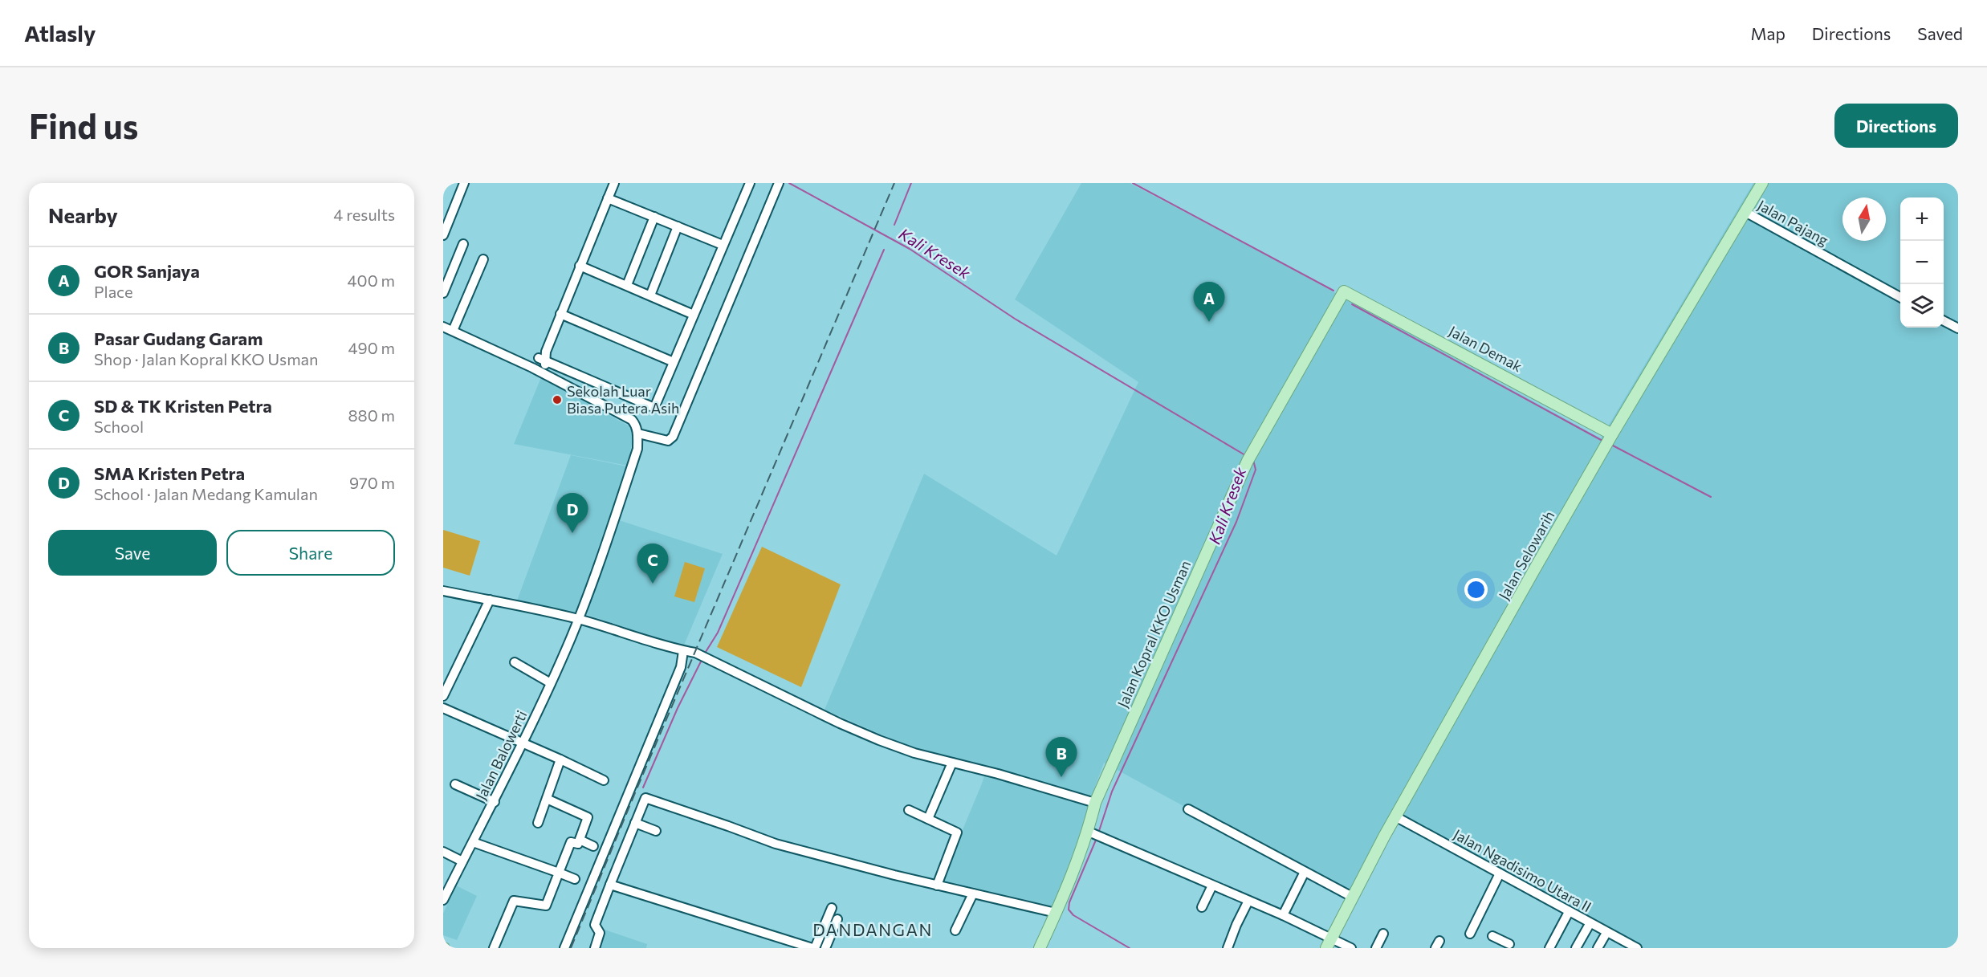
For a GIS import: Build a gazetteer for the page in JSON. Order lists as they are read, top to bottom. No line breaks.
{"streets":{"main road":["Jalan Demak","Jalan Selowarih","Jalan Kopral KKO Usman"],"street":["Jalan Pajang","Jalan Balowerti","Jalan Ngadisimo Utara II"]},"crossings":[["Jalan Pajang","Jalan Selowarih"],["Jalan Demak","Jalan Selowarih"],["Jalan Demak","Jalan Kopral KKO Usman"],["Jalan Selowarih","Jalan Ngadisimo Utara II"]],"districts":["DANDANGAN"],"water":["Kali Kresek"],"places":["Sekolah Luar Biasa Putera Asih"],"north":"top","page":{"header":"Atlasly","nav":["Map","Directions","Saved"],"buttons":["Directions",["Save","Share"]],"title":"Find us","heading":["Nearby","4 results"],"map_buttons":["+","−"],"list":[{"mark":"A","name":"GOR Sanjaya","note":"Place","value":"400 m"},{"mark":"B","name":"Pasar Gudang Garam","note":"Shop · Jalan Kopral KKO Usman","value":"490 m"},{"mark":"C","name":"SD & TK Kristen Petra","note":"School","value":"880 m"},{"mark":"D","name":"SMA Kristen Petra","note":"School · Jalan Medang Kamulan","value":"970 m"}],"pins":["A","D","C","B"]}}
